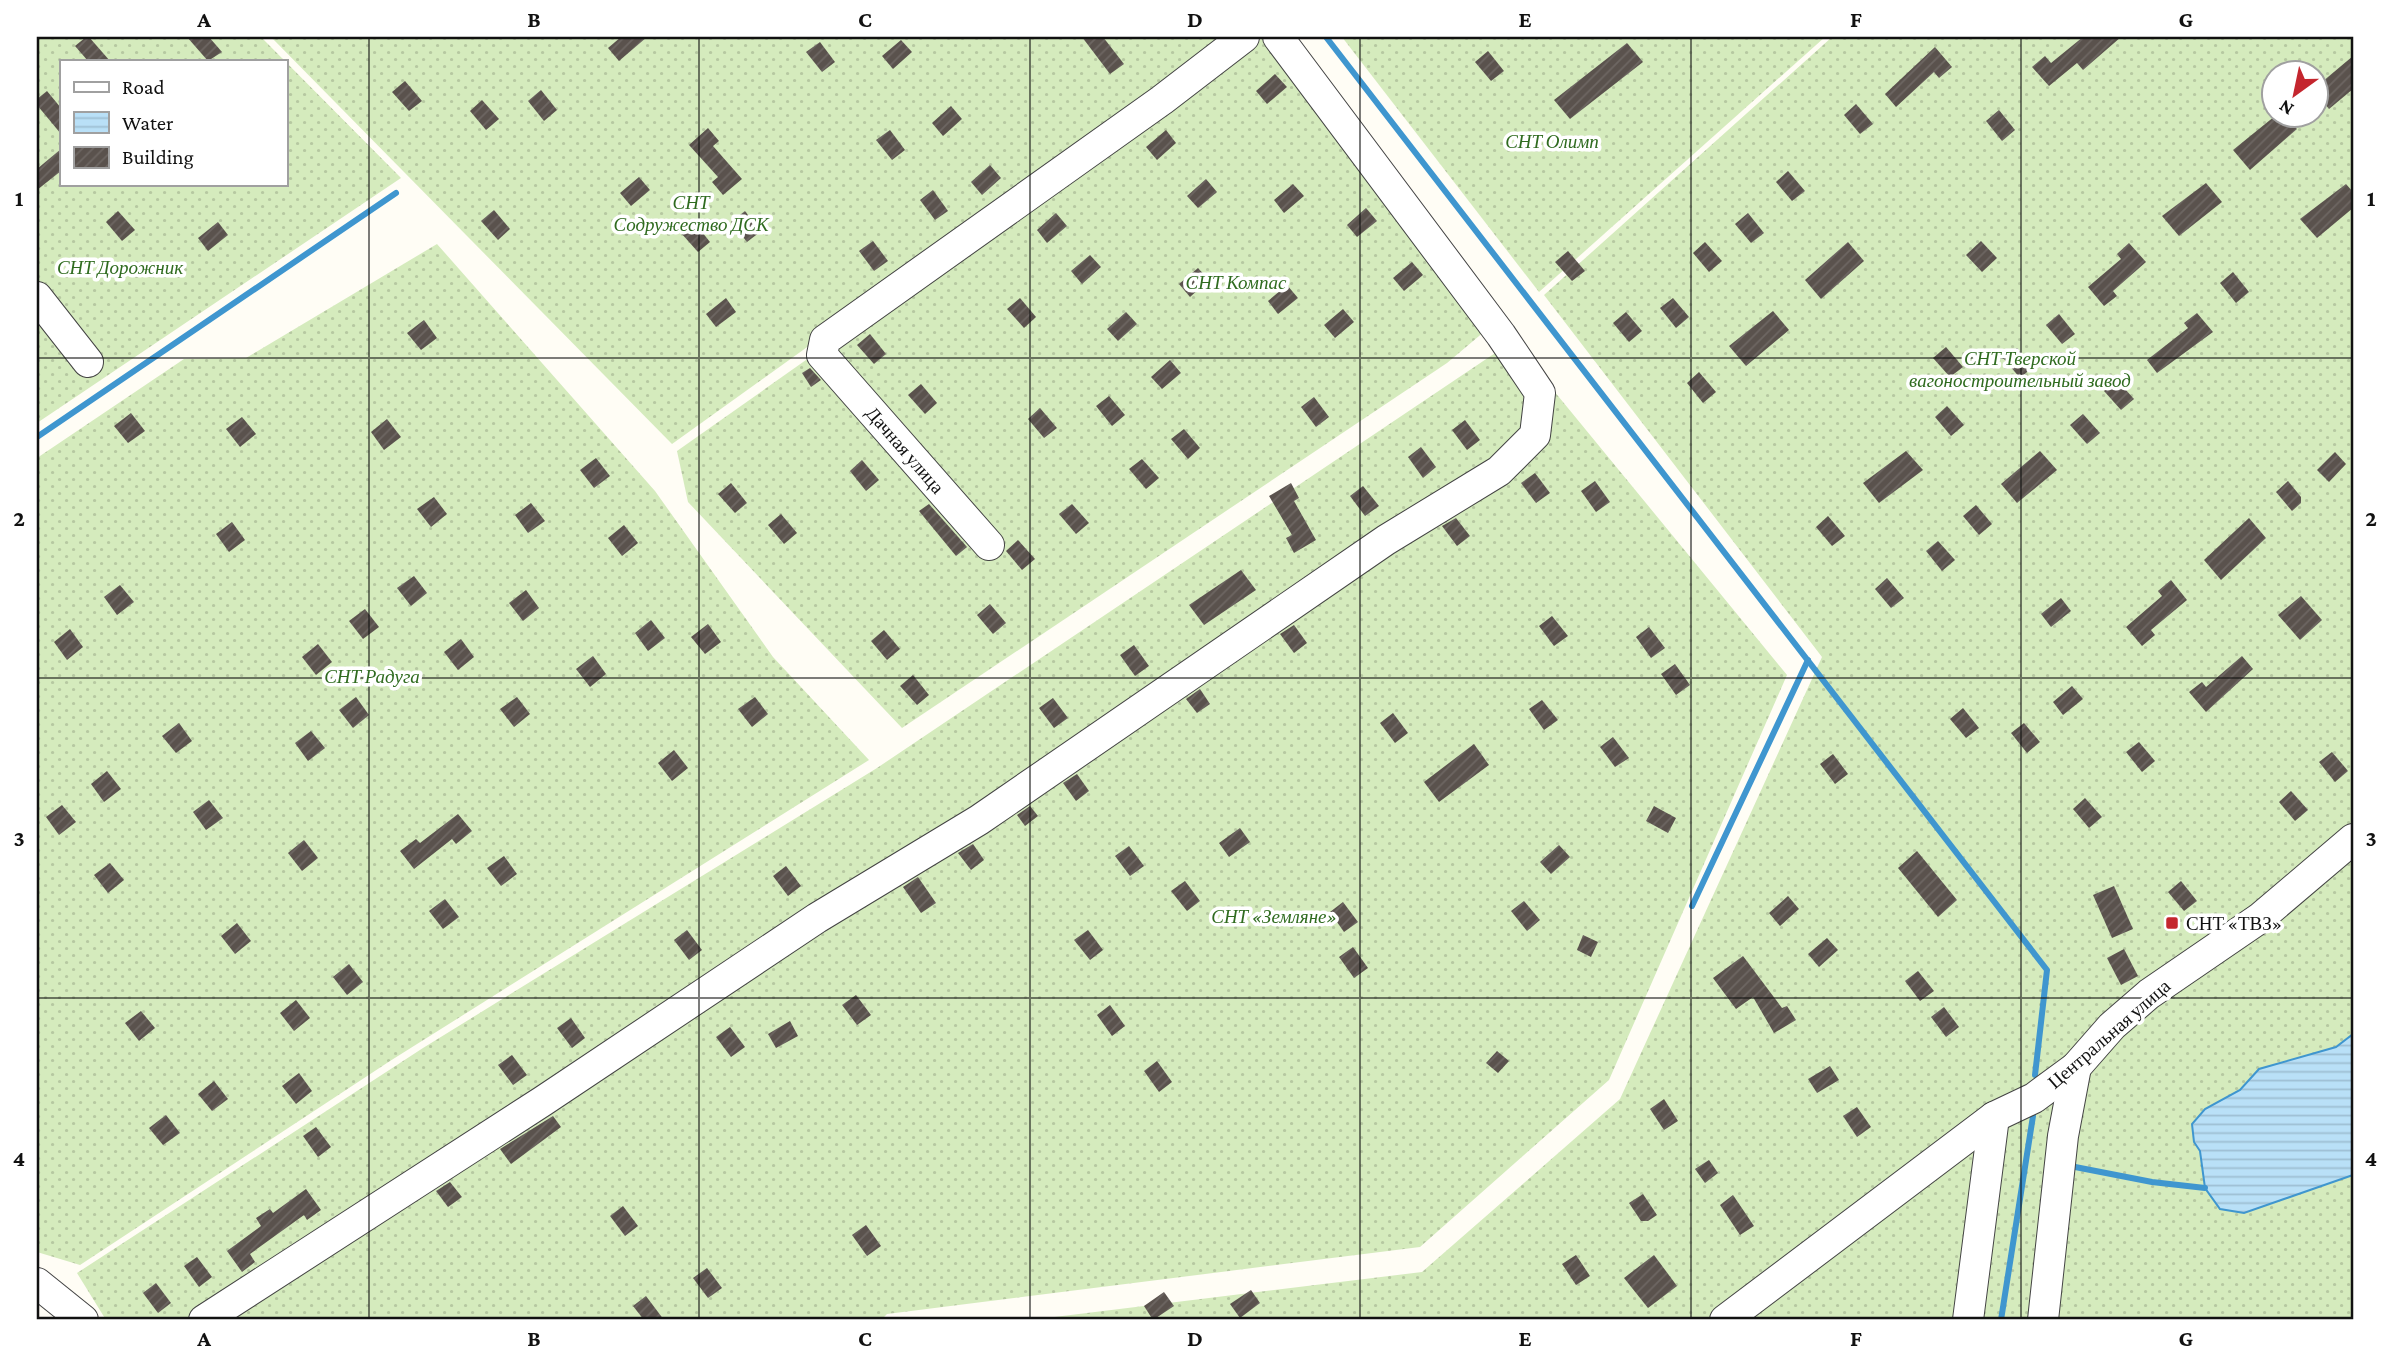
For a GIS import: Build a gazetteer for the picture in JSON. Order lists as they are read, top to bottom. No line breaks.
{"streets":{"street":["Дачная улица","Центральная улица"]},"parks":["СНТ Олимп","СНТ Содружество ДСК","СНТ Дорожник","СНТ Компас","СНТ Тверской вагоностроительный завод","СНТ Радуга","СНТ «Земляне»"],"places":{"transit":["СНТ «ТВЗ»"]},"legend":["Road","Water","Building"],"north":"bottom left","grid":{"columns":["A","B","C","D","E","F","G"],"rows":["1","2","3","4"]}}
